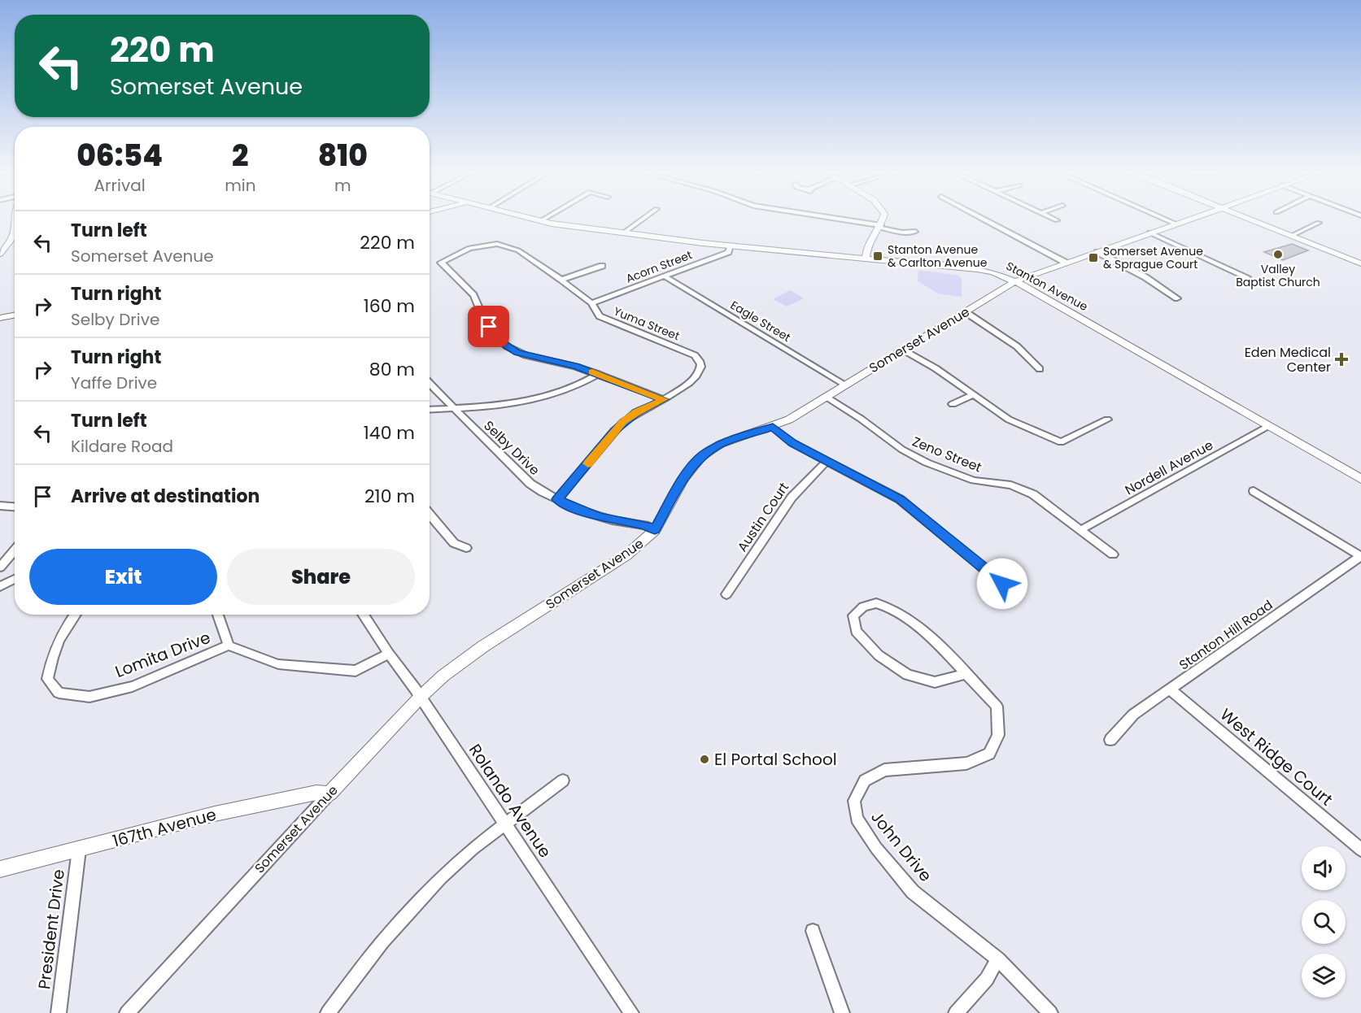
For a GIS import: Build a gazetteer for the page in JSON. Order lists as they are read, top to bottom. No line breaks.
{"streets":{"street":["Acorn Street","Stanton Avenue","Eagle Street","Yuma Street","Somerset Avenue","Selby Drive","Zeno Street","Nordell Avenue","Austin Court","Stanton Hill Road","Lomita Drive","West Ridge Court","Rolando Avenue","167th Avenue","John Drive","President Drive"]},"crossings":[["Acorn Street","Stanton Avenue"],["Acorn Street","Eagle Street"],["Acorn Street","Yuma Street"],["Stanton Avenue","Somerset Avenue"],["Stanton Avenue","Nordell Avenue"],["Eagle Street","Somerset Avenue"],["Somerset Avenue","Selby Drive"],["Somerset Avenue","Zeno Street"],["Somerset Avenue","Rolando Avenue"],["Somerset Avenue","167th Avenue"],["Zeno Street","Nordell Avenue"],["Stanton Hill Road","West Ridge Court"],["167th Avenue","President Drive"]],"places":{"other":["Valley Baptist Church","El Portal School"],"transit":["Stanton Avenue & Carlton Avenue","Somerset Avenue & Sprague Court"],"health":["Eden Medical Center"]},"page":{"turn":["220 m","Somerset Avenue"],"eta":["06:54","Arrival","2","min","810","m"],"list":[{"name":"Turn left","note":"Somerset Avenue","value":"220 m"},{"name":"Turn right","note":"Selby Drive","value":"160 m"},{"name":"Turn right","note":"Yaffe Drive","value":"80 m"},{"name":"Turn left","note":"Kildare Road","value":"140 m"},{"name":"Arrive at destination","value":"210 m"}],"buttons":["Exit","Share"]}}
